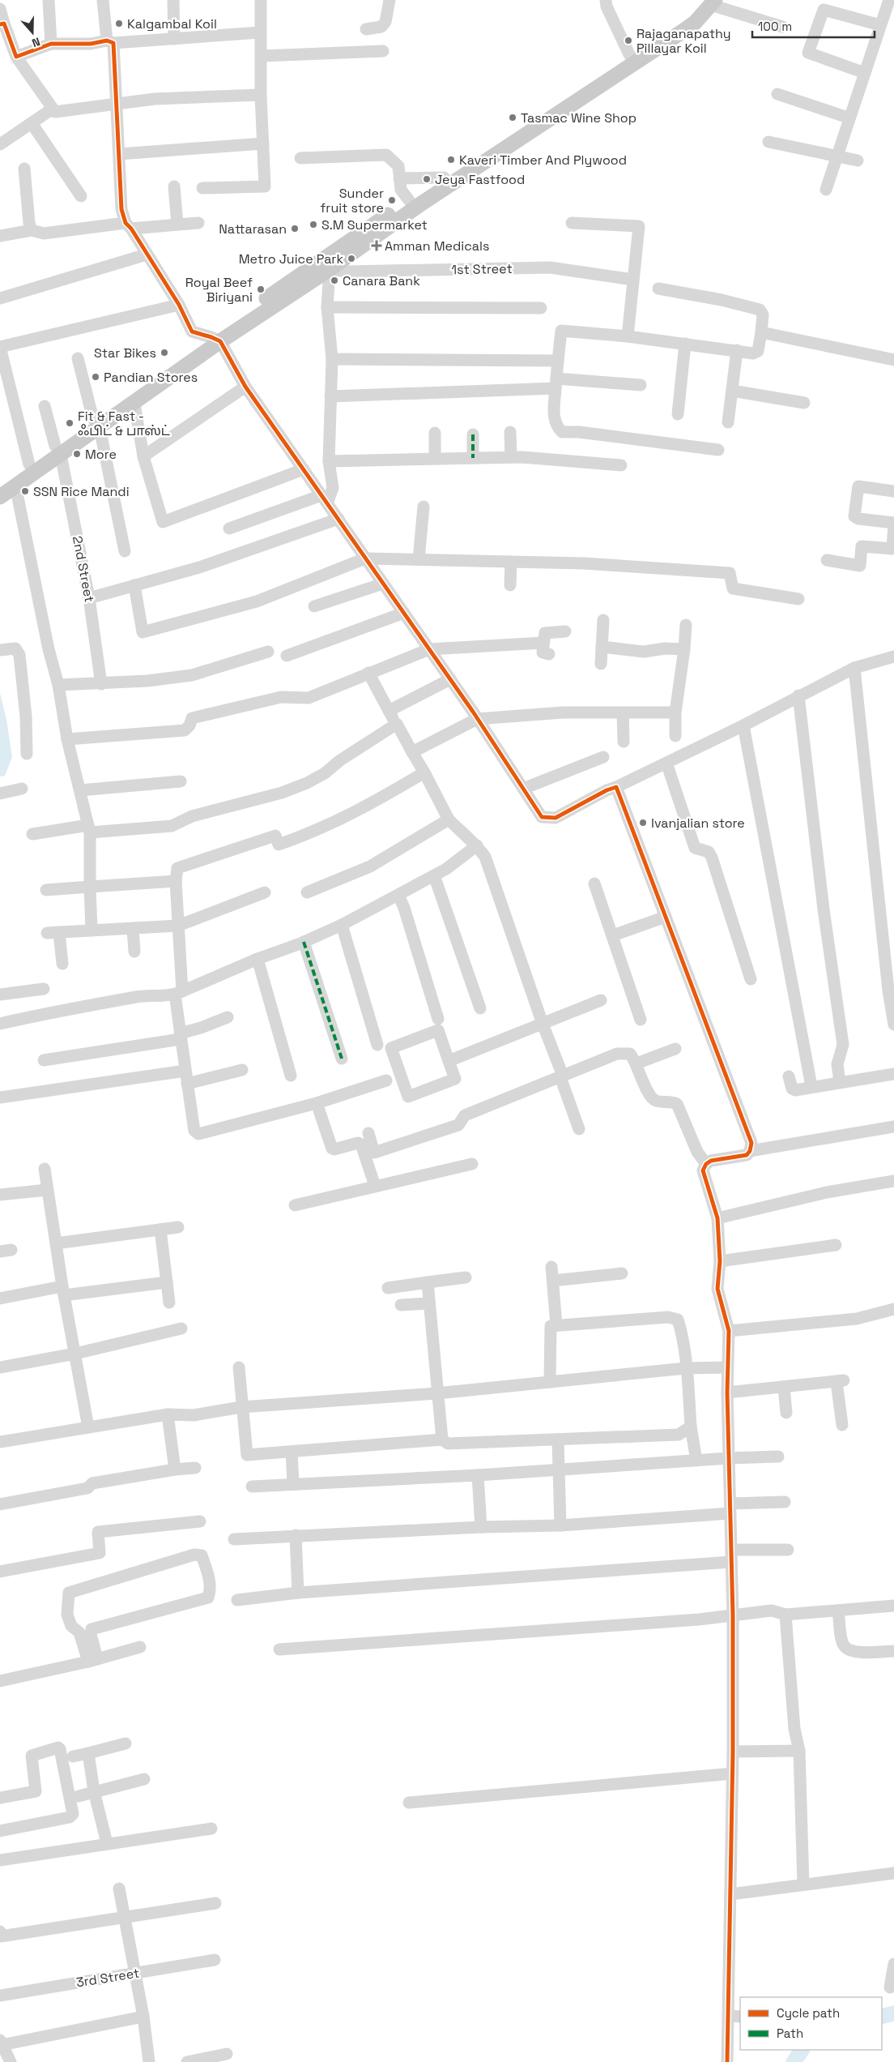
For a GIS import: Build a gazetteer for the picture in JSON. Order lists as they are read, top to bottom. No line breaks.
{"streets":{"street":["1st Street","2nd Street","3rd Street"]},"places":{"other":["Kalgambal Koil","Rajaganapathy Pillayar Koil","Tasmac Wine Shop","Kaveri Timber And Plywood","Jeya Fastfood","Sunder fruit store","S.M Supermarket","Nattarasan","Metro Juice Park","Canara Bank","Royal Beef Biriyani","Star Bikes","Pandian Stores","Fit & Fast - ஃபிட் & பாஸ்ட்","More","SSN Rice Mandi","Ivanjalian store"],"health":["Amman Medicals"]},"legend":["Cycle path","Path"],"scale_bar":"100 m","north":"bottom"}
